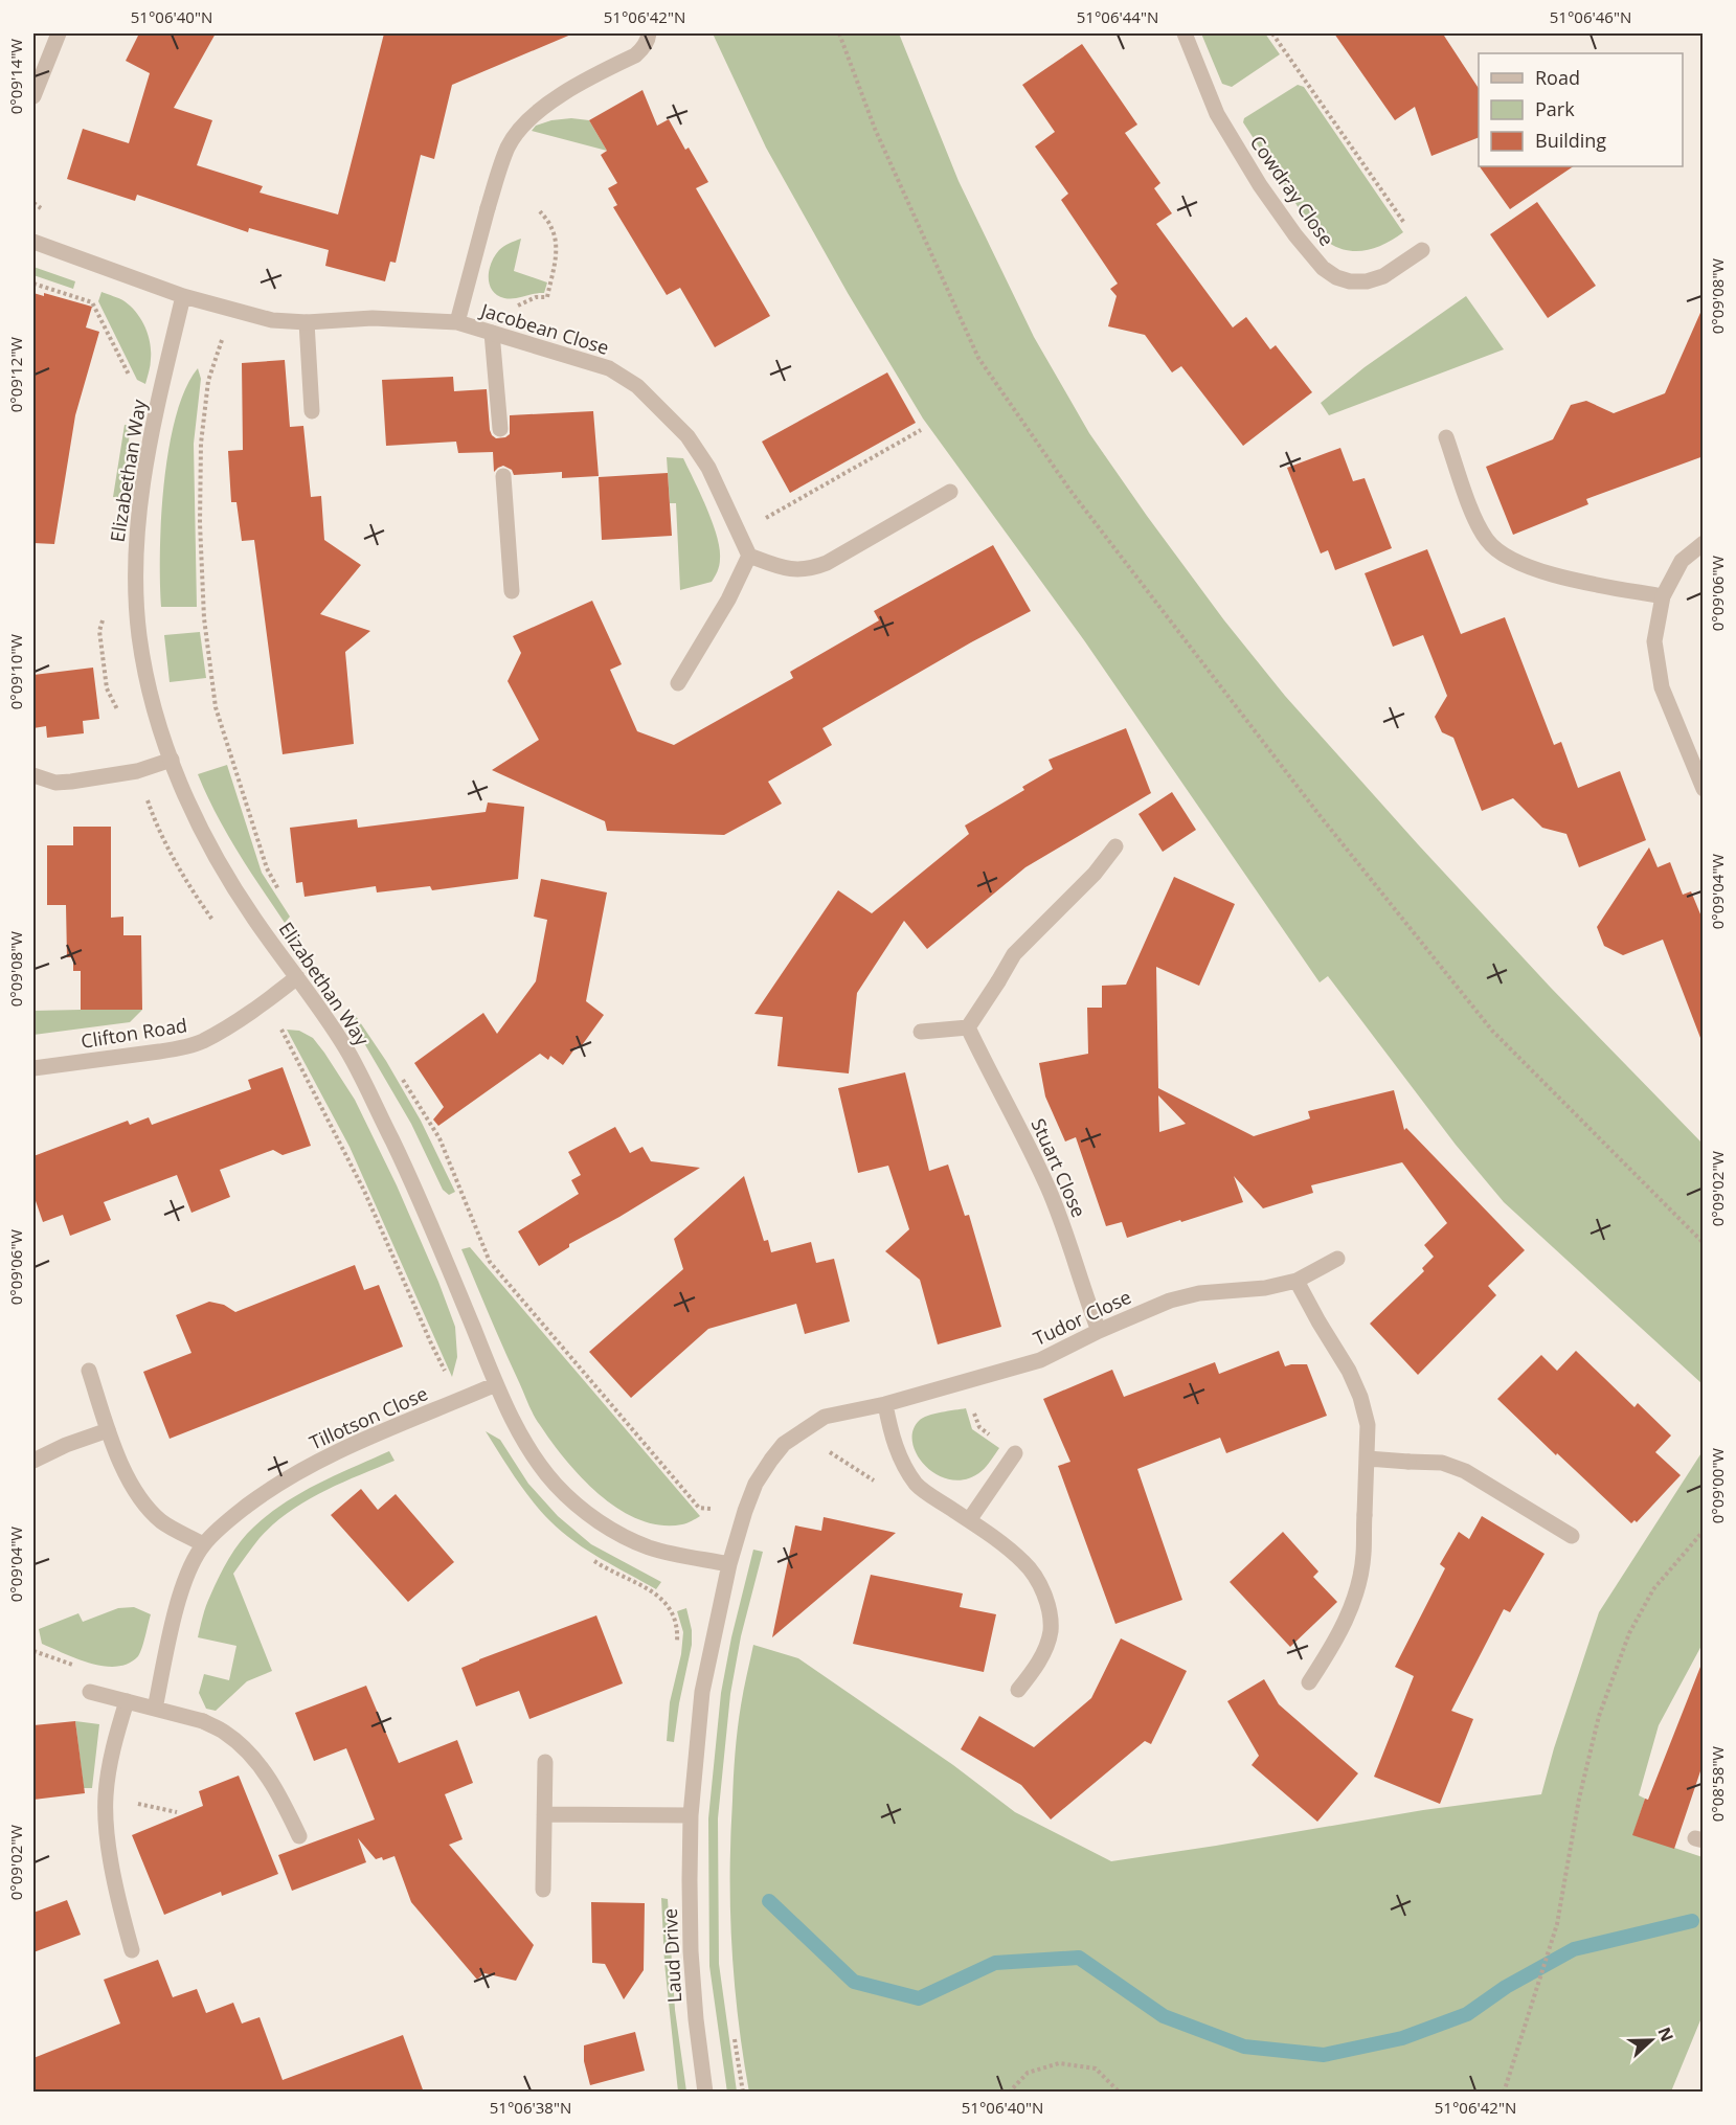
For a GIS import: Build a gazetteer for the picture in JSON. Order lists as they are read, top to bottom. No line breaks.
{"streets":{"street":["Cowdray Close","Jacobean Close","Elizabethan Way","Clifton Road","Stuart Close","Tudor Close","Tillotson Close","Laud Drive"]},"crossings":[["Jacobean Close","Elizabethan Way"],["Elizabethan Way","Clifton Road"],["Elizabethan Way","Tudor Close"],["Elizabethan Way","Tillotson Close"],["Elizabethan Way","Laud Drive"],["Stuart Close","Tudor Close"],["Tudor Close","Laud Drive"]],"legend":["Road","Park","Building"],"north":"right","coordinates":["51°06'40\"N","51°06'42\"N","51°06'44\"N","51°06'46\"N","0°09'14\"W","0°09'08\"W","0°09'12\"W","0°09'06\"W","0°09'10\"W","0°09'04\"W","0°09'02\"W","0°09'00\"W","0°08'58\"W","51°06'38\"N"]}
